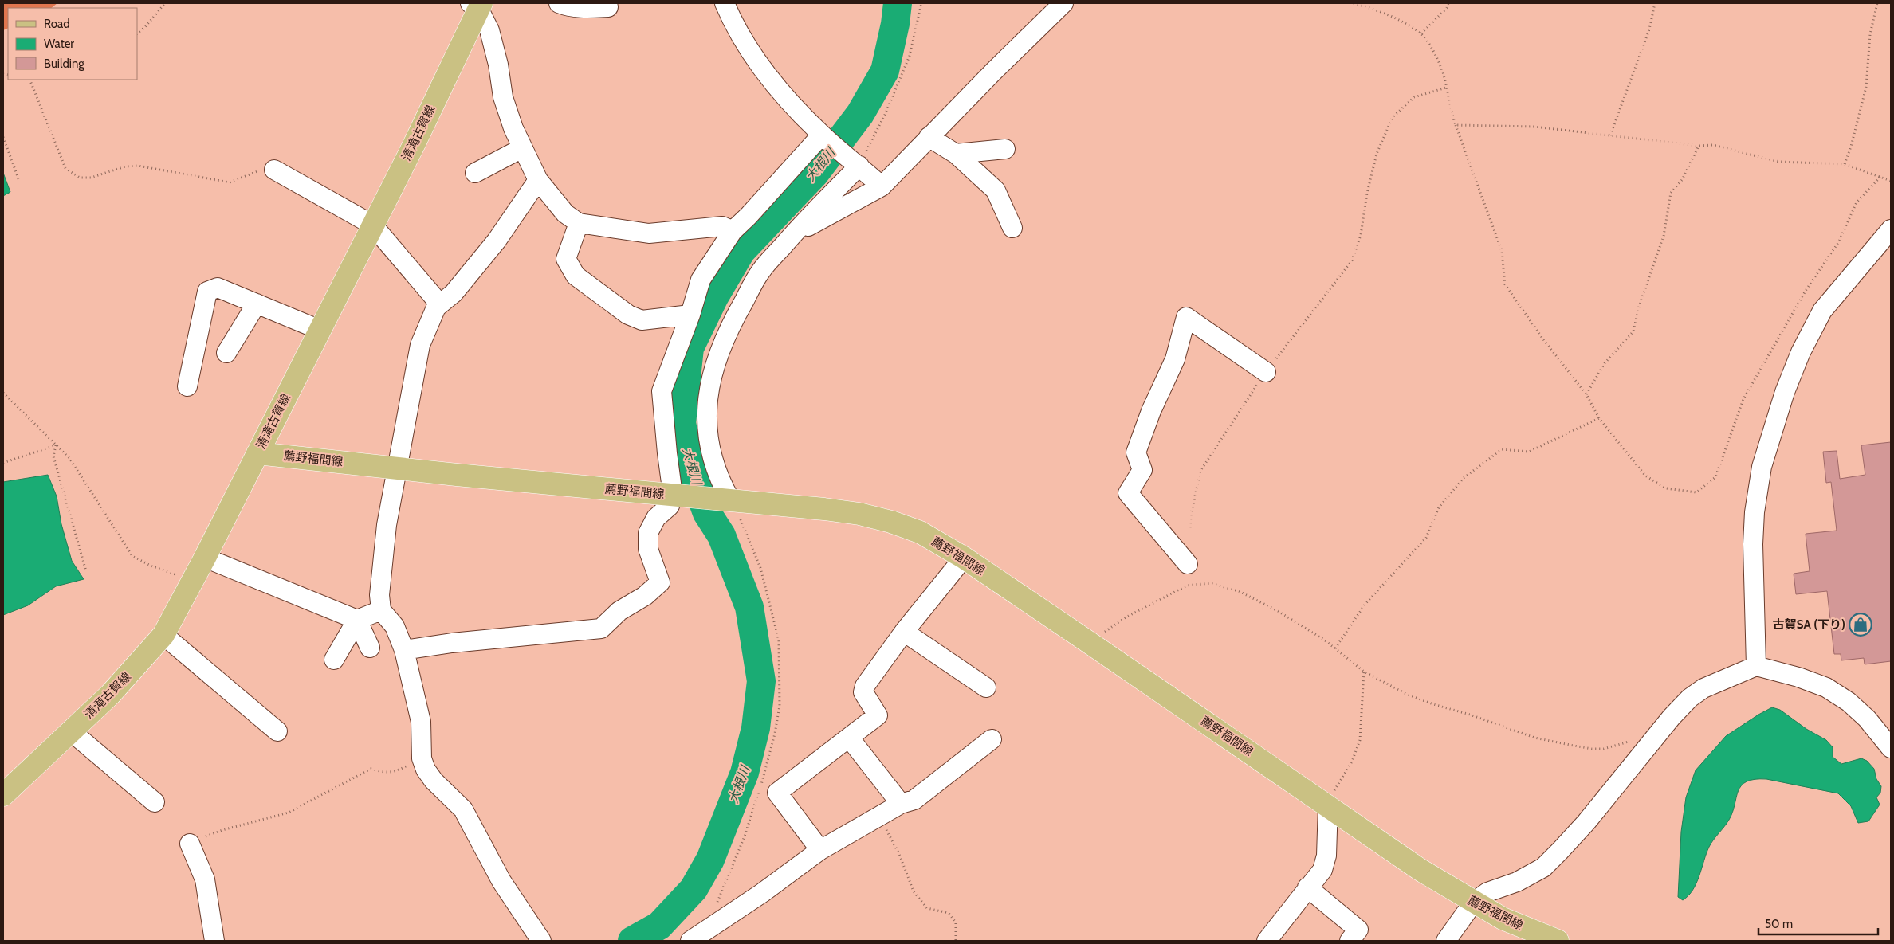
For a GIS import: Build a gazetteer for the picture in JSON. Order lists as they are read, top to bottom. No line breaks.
{"streets":{"main road":["清滝古賀線","薦野福間線"]},"crossings":[["清滝古賀線","薦野福間線"]],"water":["大根川"],"places":{"shop":["古賀SA (下り)"]},"legend":["Road","Water","Building"],"scale_bar":"50 m"}
